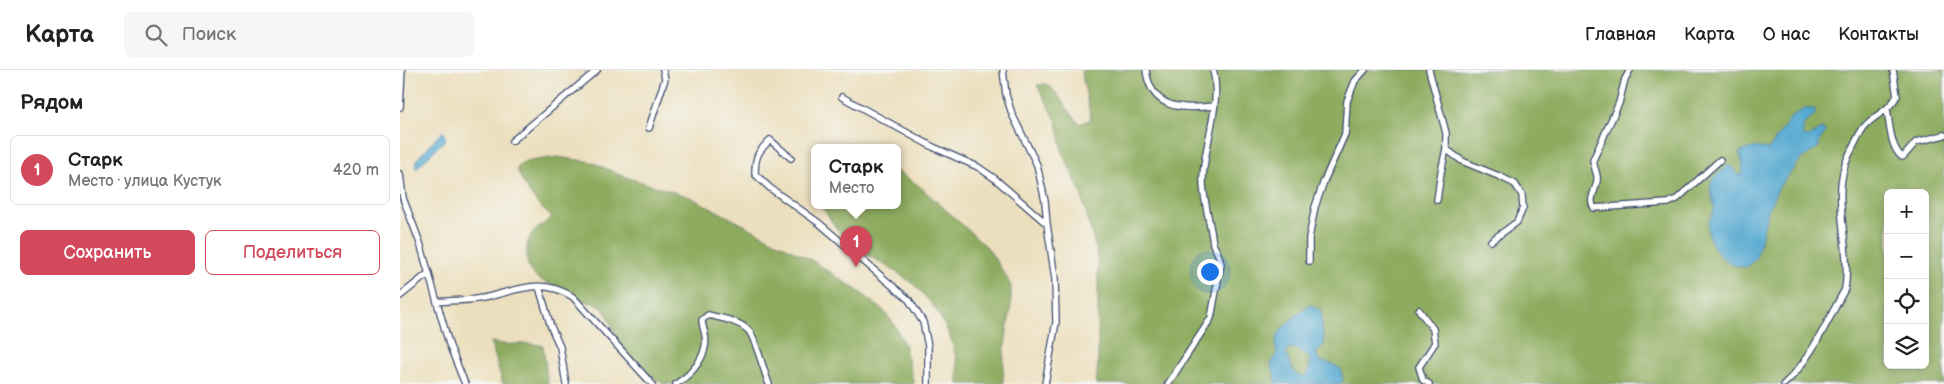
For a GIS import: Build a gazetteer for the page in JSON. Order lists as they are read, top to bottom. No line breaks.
{"page":{"header":"Карта","search":"Поиск","nav":["Главная","Карта","О нас","Контакты"],"heading":"Рядом","list":[{"mark":"1","name":"Старк","note":"Место · улица Кустук","value":"420 m"}],"popup":["Старк","Место"],"map_buttons":["+","−"],"buttons":["Сохранить","Поделиться"],"pins":"1"}}
